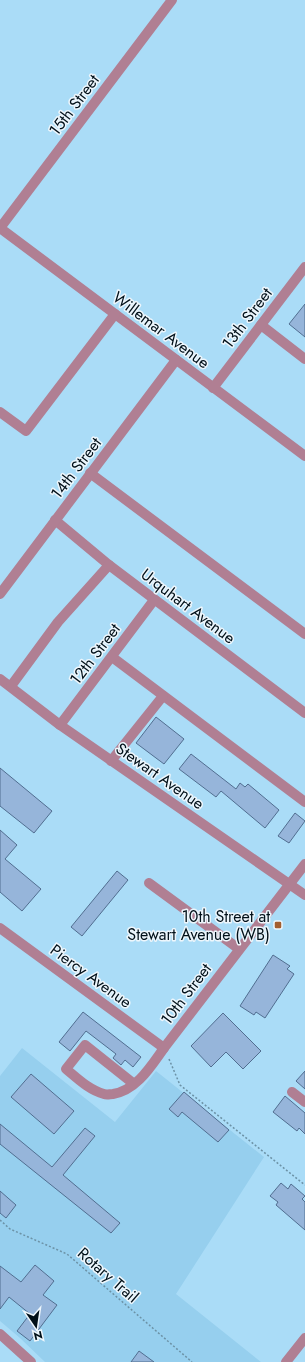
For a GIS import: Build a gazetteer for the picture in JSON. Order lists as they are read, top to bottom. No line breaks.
{"streets":{"street":["15th Street","13th Street","Willemar Avenue","14th Street","Urquhart Avenue","12th Street","Stewart Avenue","Piercy Avenue","10th Street"],"path":["Rotary Trail"]},"crossings":[["15th Street","Willemar Avenue"],["13th Street","Willemar Avenue"],["Willemar Avenue","14th Street"],["14th Street","Urquhart Avenue"],["Urquhart Avenue","12th Street"],["12th Street","Stewart Avenue"],["Stewart Avenue","10th Street"],["Piercy Avenue","10th Street"]],"places":{"transit":["10th Street at Stewart Avenue (WB)"]},"north":"bottom"}
